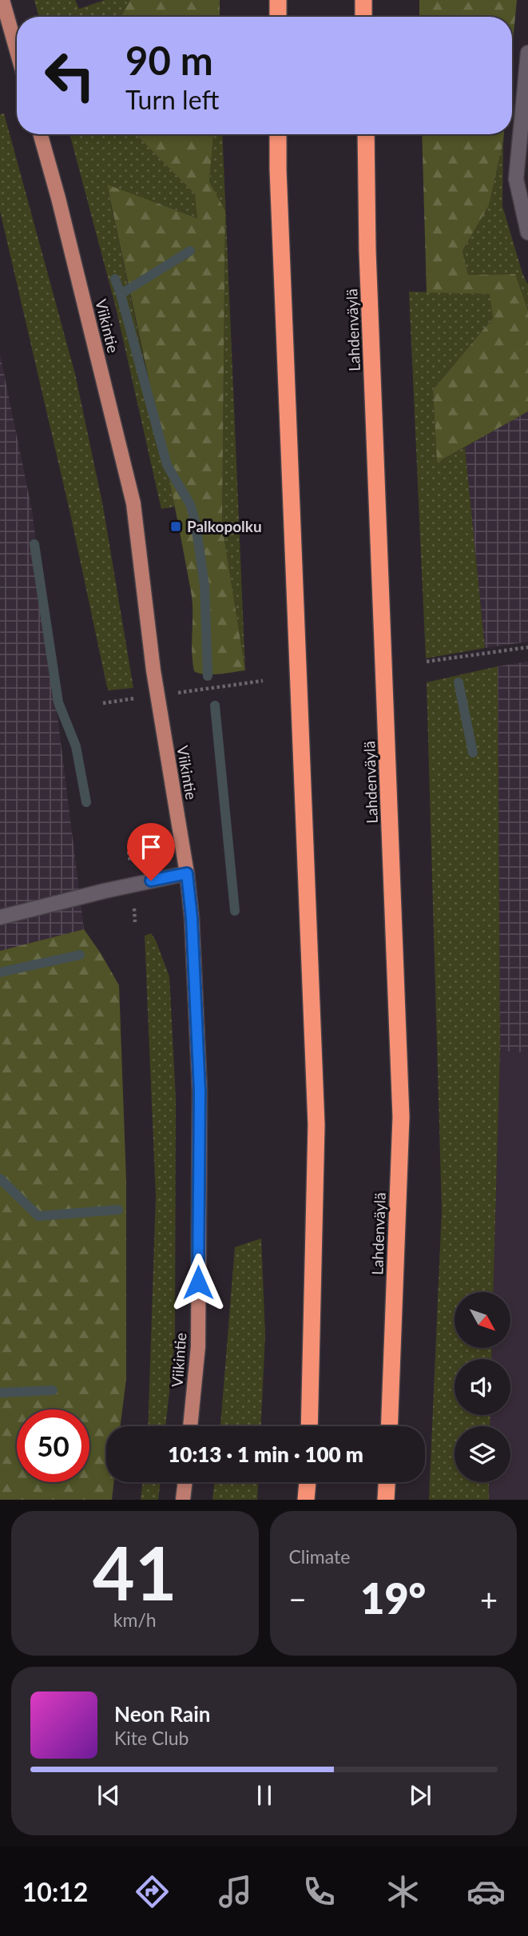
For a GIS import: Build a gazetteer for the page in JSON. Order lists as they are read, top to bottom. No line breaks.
{"streets":{"highway":["Lahdenväylä"],"main road":["Viikintie"]},"places":{"transit":["Palkopolku"]},"north":"bottom right","page":{"turn":["90 m","Turn left"],"limit":"50","trip":"10:13 · 1 min · 100 m","tile":[["41","km/h"],"Climate"],"heat":["−","19°","+"],"song":["Neon Rain","Kite Club"],"tabs":"10:12"}}
